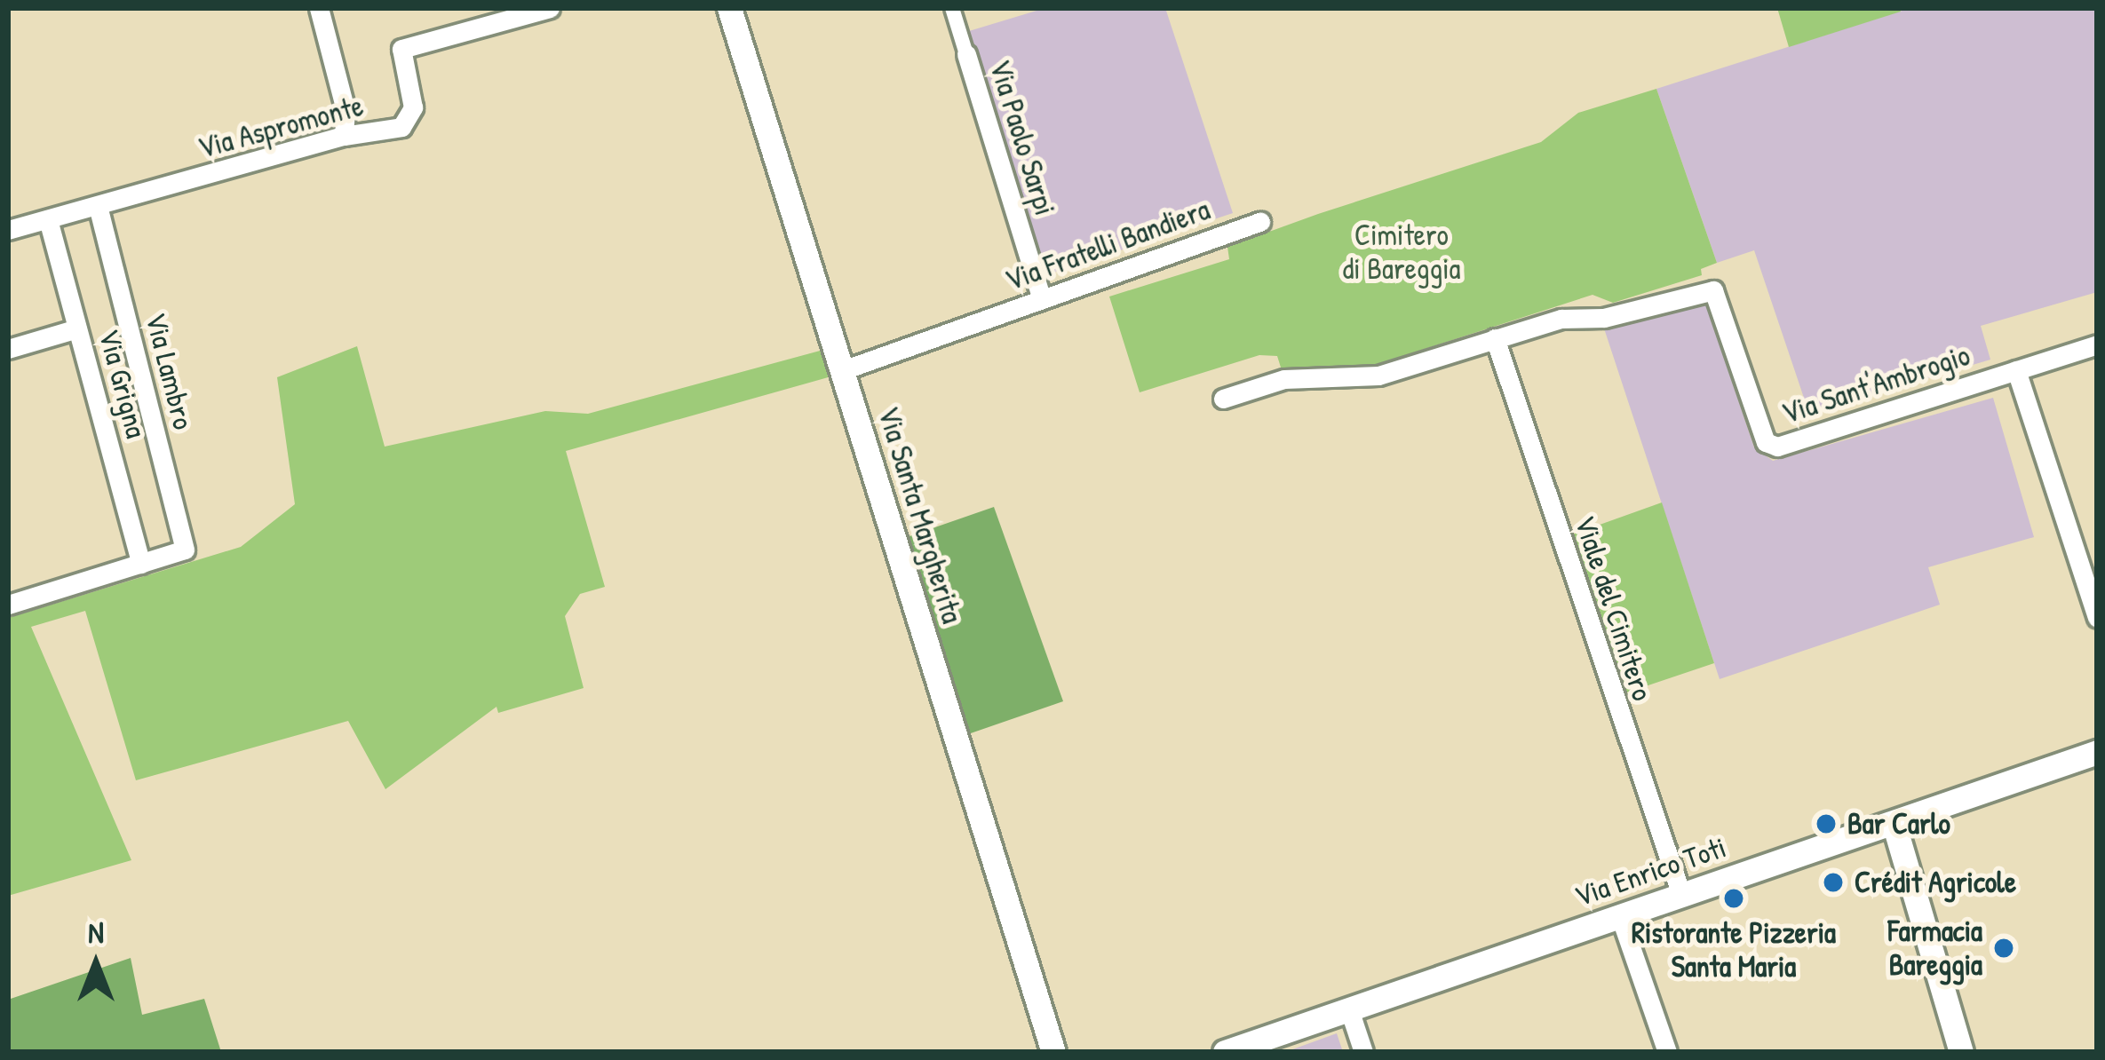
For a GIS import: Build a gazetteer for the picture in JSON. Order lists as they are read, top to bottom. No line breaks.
{"streets":{"street":["Via Aspromonte","Via Paolo Sarpi","Via Fratelli Bandiera","Via Lambro","Via Grigna","Via Sant'Ambrogio","Via Santa Margherita","Viale del Cimitero","Via Enrico Toti"]},"crossings":[["Via Aspromonte","Via Lambro"],["Via Aspromonte","Via Grigna"],["Via Paolo Sarpi","Via Fratelli Bandiera"],["Via Fratelli Bandiera","Via Santa Margherita"],["Via Lambro","Via Grigna"],["Via Sant'Ambrogio","Viale del Cimitero"],["Viale del Cimitero","Via Enrico Toti"]],"parks":["Cimitero di Bareggia"],"places":["Bar Carlo","Crédit Agricole","Ristorante Pizzeria Santa Maria","Farmacia Bareggia"],"north":"top"}
